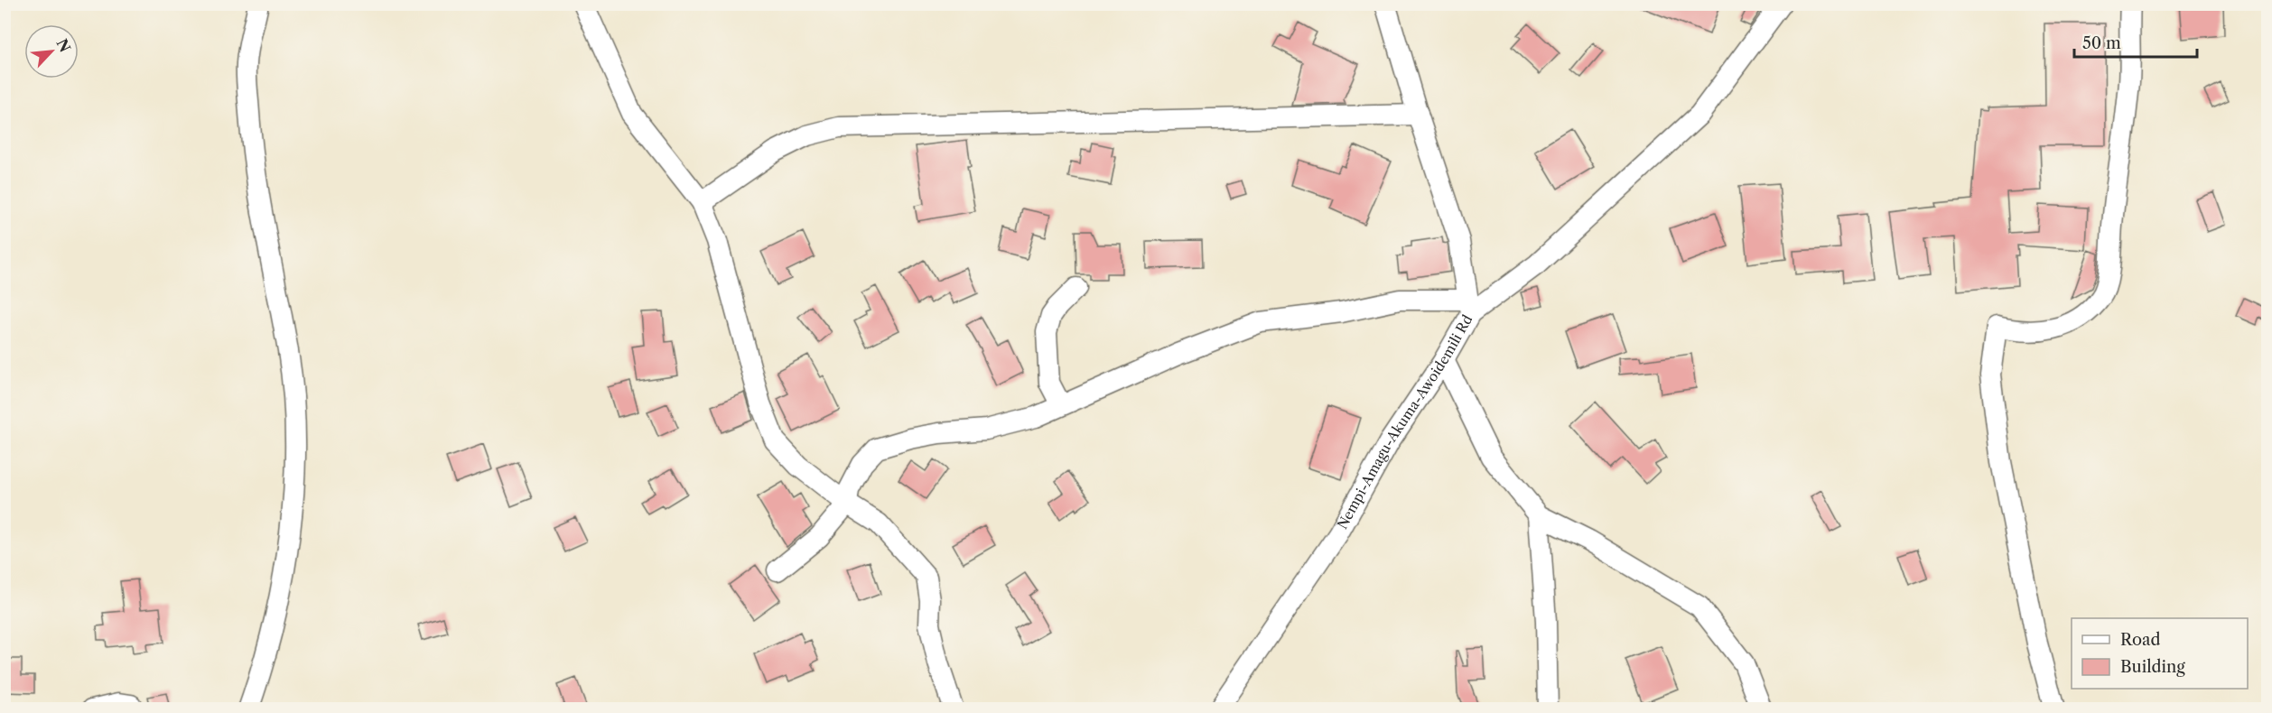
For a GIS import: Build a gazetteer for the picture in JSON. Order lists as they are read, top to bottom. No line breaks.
{"streets":{"street":["Nempi-Amagu-Akuma-Awoidemili Rd"]},"legend":["Road","Building"],"scale_bar":"50 m","north":"top right"}
